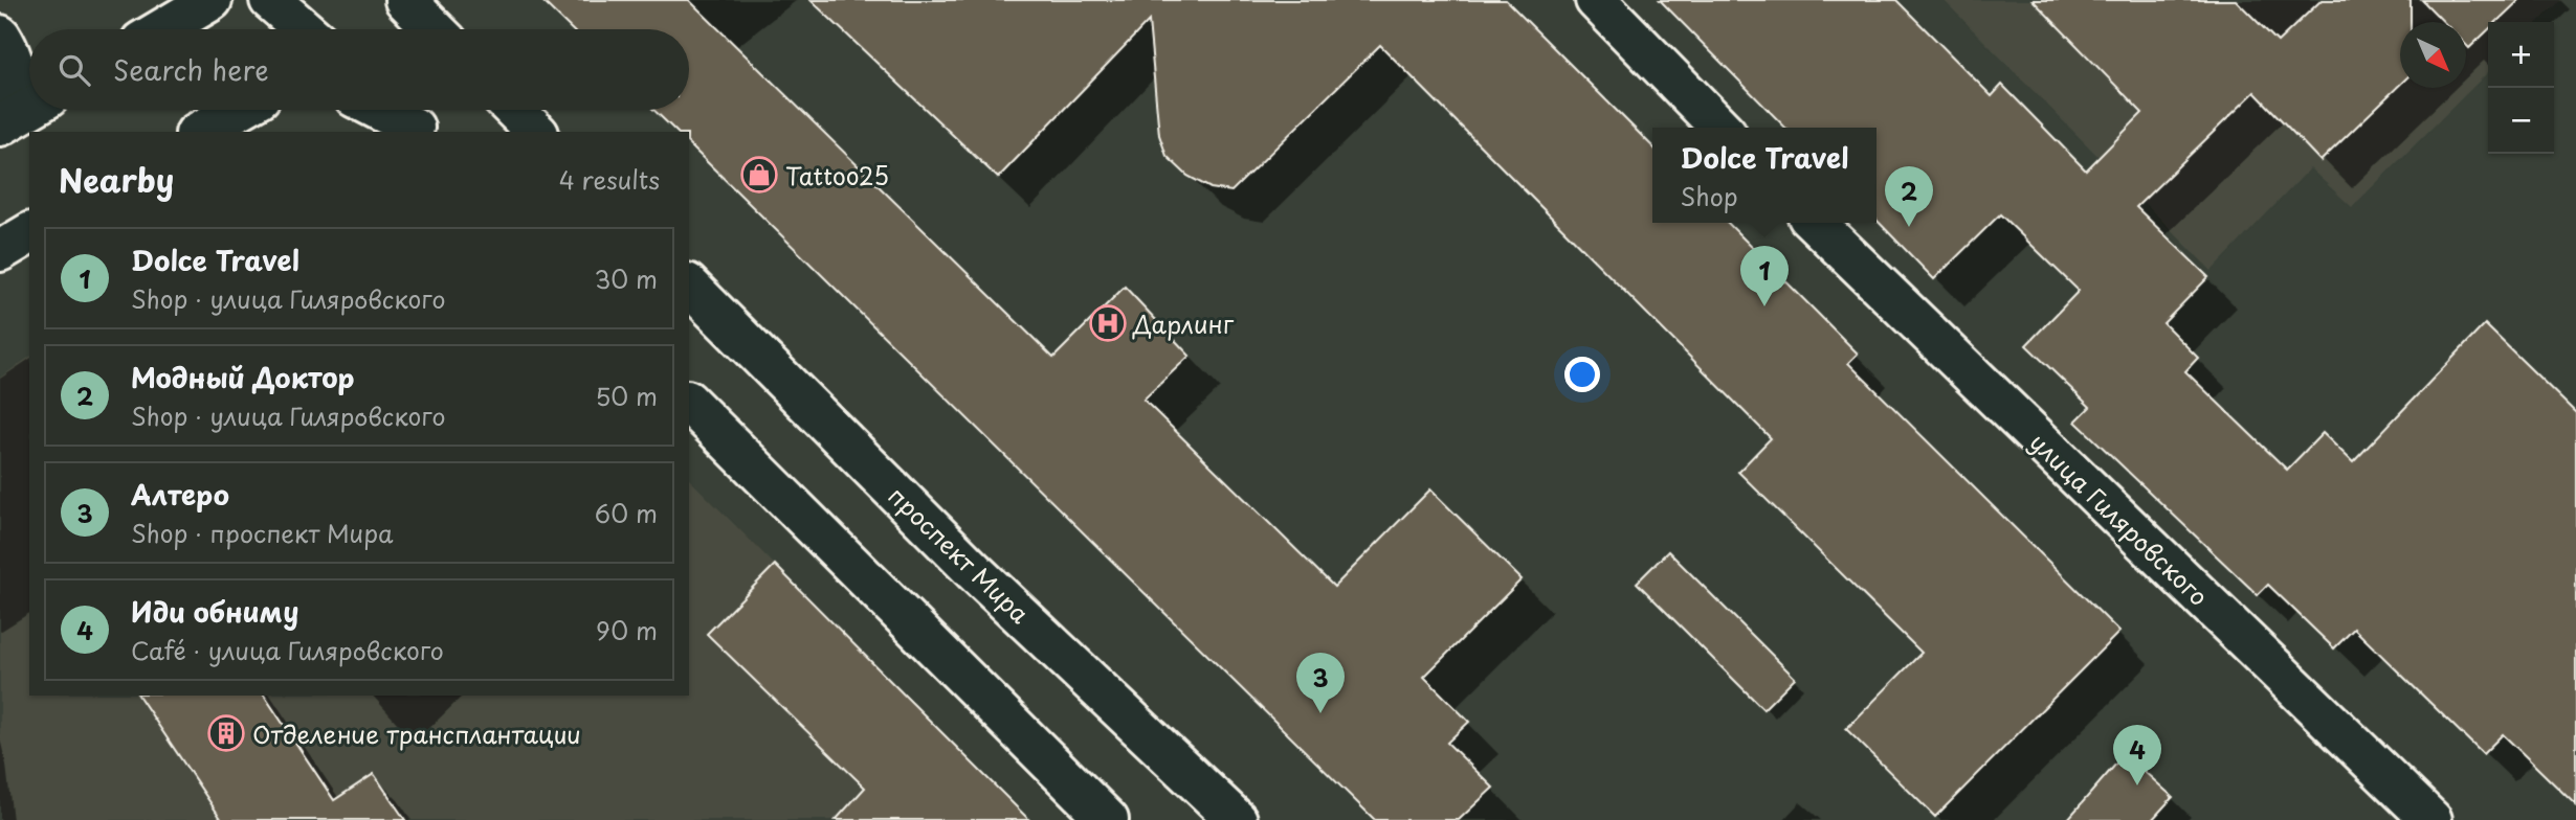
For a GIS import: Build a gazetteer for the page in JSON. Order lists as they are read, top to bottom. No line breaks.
{"streets":{"main road":["улица Гиляровского","проспект Мира"]},"places":{"shop":["Tattoo25"],"hospital":["Дарлинг"],"building":["Отделение трансплантации"]},"north":"bottom right","page":{"map_buttons":["+","−"],"search":"Search here","popup":["Dolce Travel","Shop"],"heading":["Nearby","4 results"],"pins":["2","1","3","4"],"list":[{"mark":"1","name":"Dolce Travel","note":"Shop · улица Гиляровского","value":"30 m"},{"mark":"2","name":"Модный Доктор","note":"Shop · улица Гиляровского","value":"50 m"},{"mark":"3","name":"Алтеро","note":"Shop · проспект Мира","value":"60 m"},{"mark":"4","name":"Иди обниму","note":"Café · улица Гиляровского","value":"90 m"}]}}
